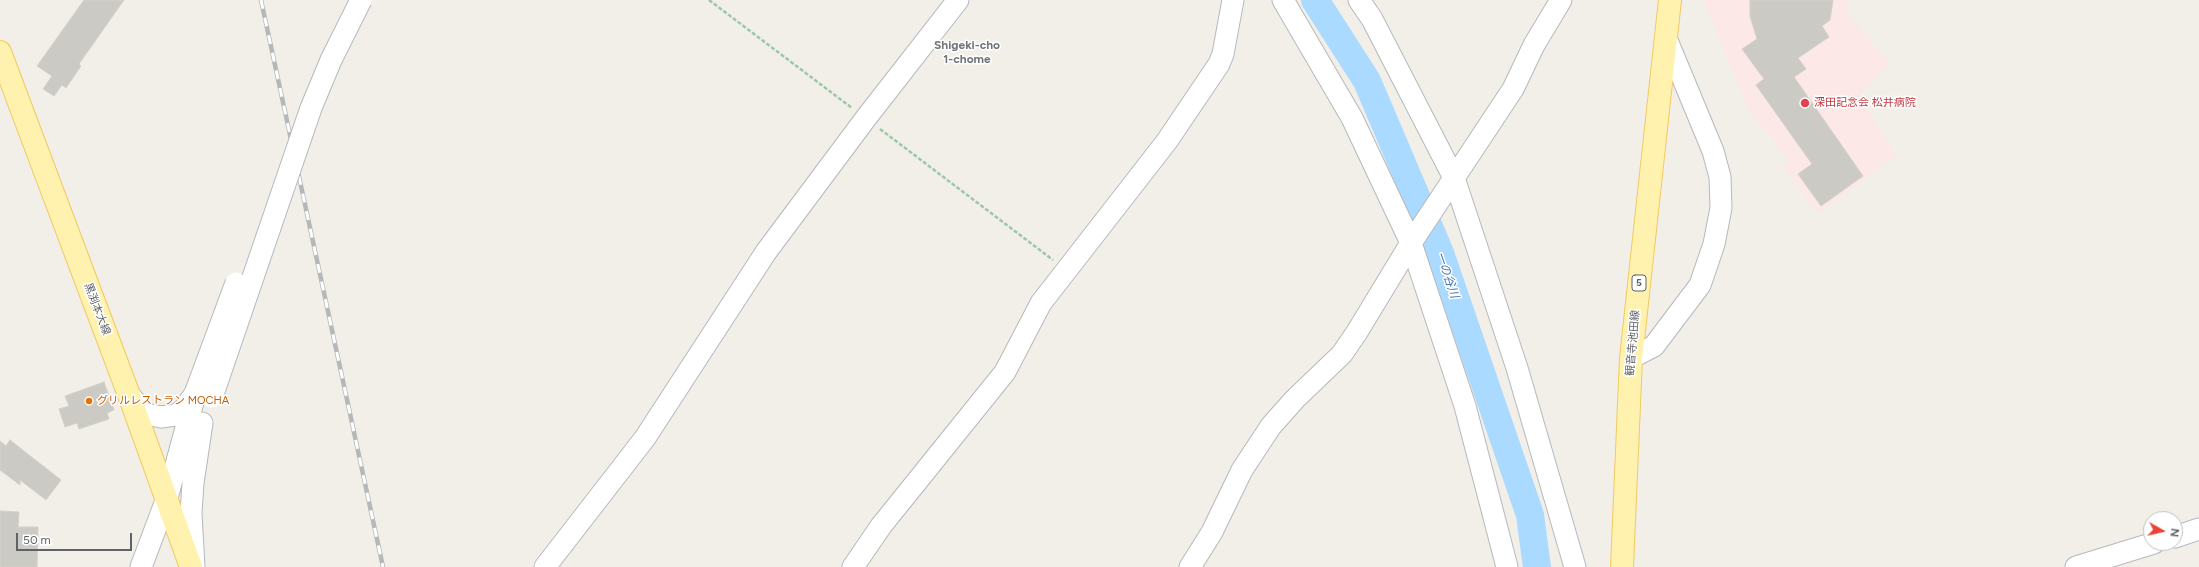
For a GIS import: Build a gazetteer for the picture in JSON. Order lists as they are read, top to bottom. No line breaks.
{"streets":{"main road":["5","黒渕本大線","観音寺池田線"]},"districts":["Shigeki-cho 1-chome"],"water":["一の谷川"],"places":["深田記念会 松井病院","グリルレストラン MOCHA"],"scale_bar":"50 m","north":"right"}
